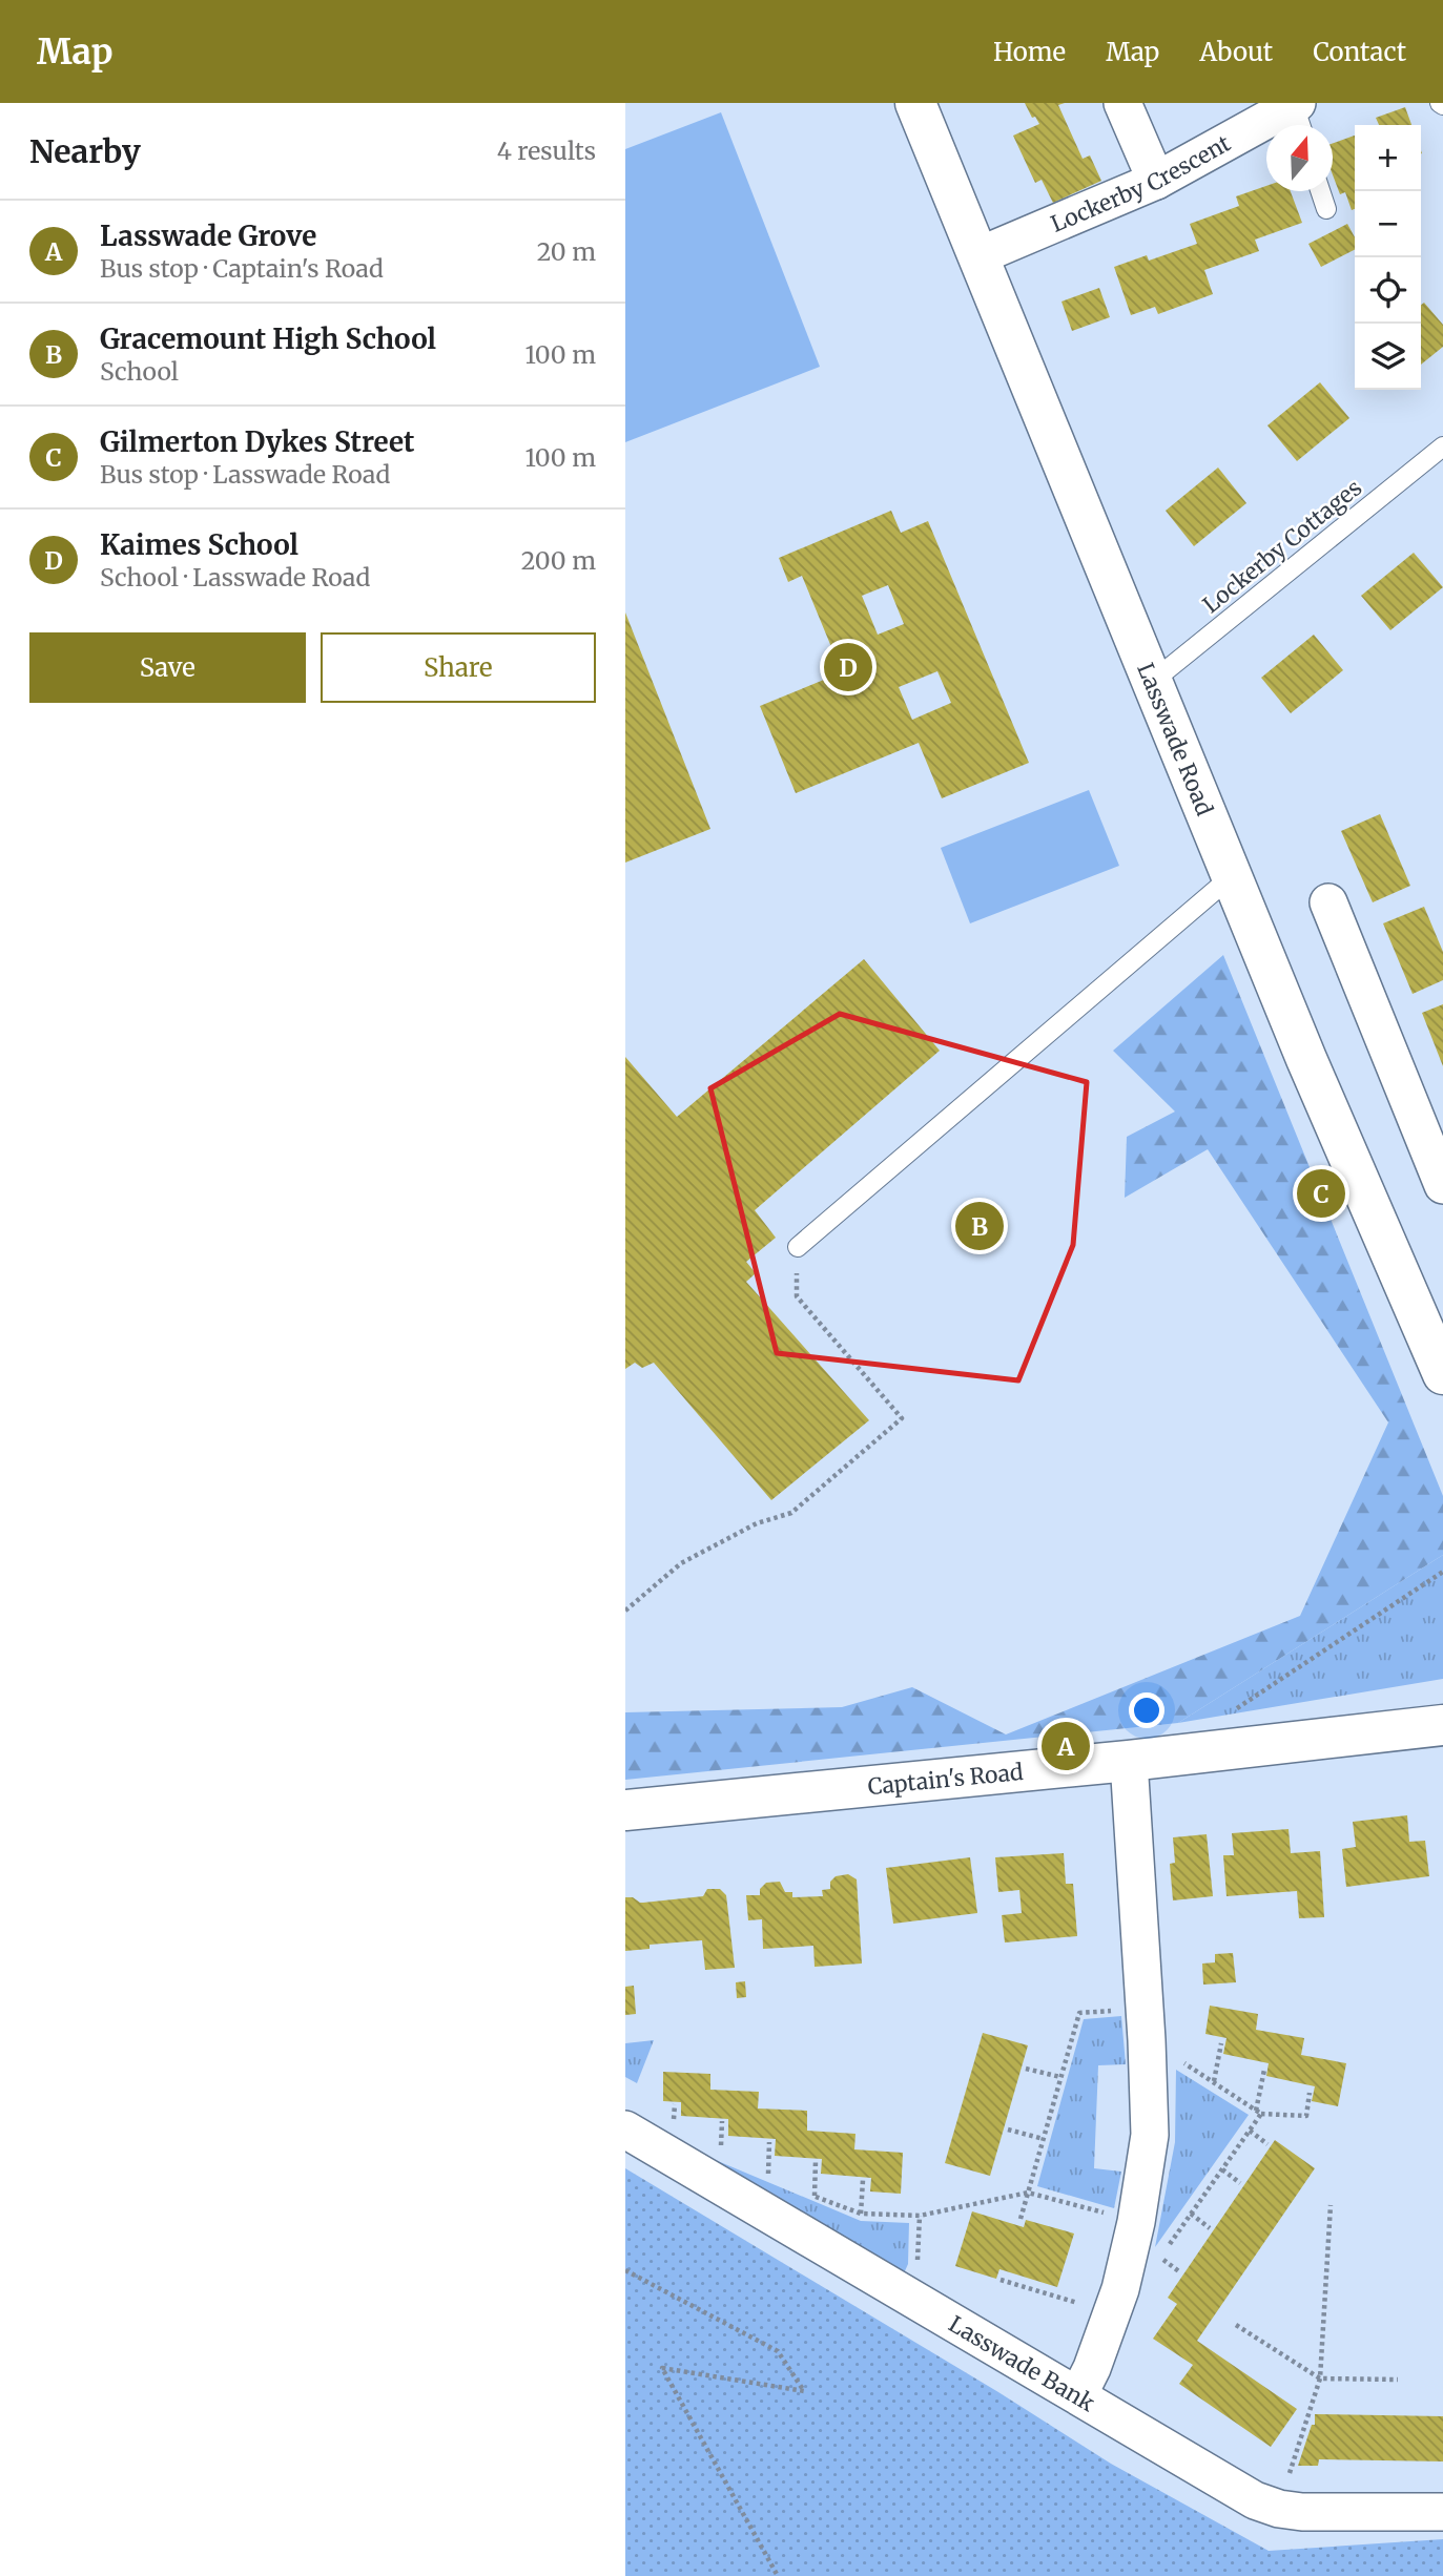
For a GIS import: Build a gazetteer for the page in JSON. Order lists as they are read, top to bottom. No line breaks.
{"streets":{"street":["Lockerby Crescent","Lasswade Road","Captain's Road","Lasswade Bank"],"lane":["Lockerby Cottages"]},"crossings":[["Lockerby Crescent","Lasswade Road"],["Lockerby Cottages","Lasswade Road"]],"north":"top","page":{"header":"Map","nav":["Home","Map","About","Contact"],"heading":["Nearby","4 results"],"map_buttons":["+","−"],"list":[{"mark":"A","name":"Lasswade Grove","note":"Bus stop · Captain's Road","value":"20 m"},{"mark":"B","name":"Gracemount High School","note":"School","value":"100 m"},{"mark":"C","name":"Gilmerton Dykes Street","note":"Bus stop · Lasswade Road","value":"100 m"},{"mark":"D","name":"Kaimes School","note":"School · Lasswade Road","value":"200 m"}],"buttons":["Save","Share"],"pins":["D","C","B","A"]}}
